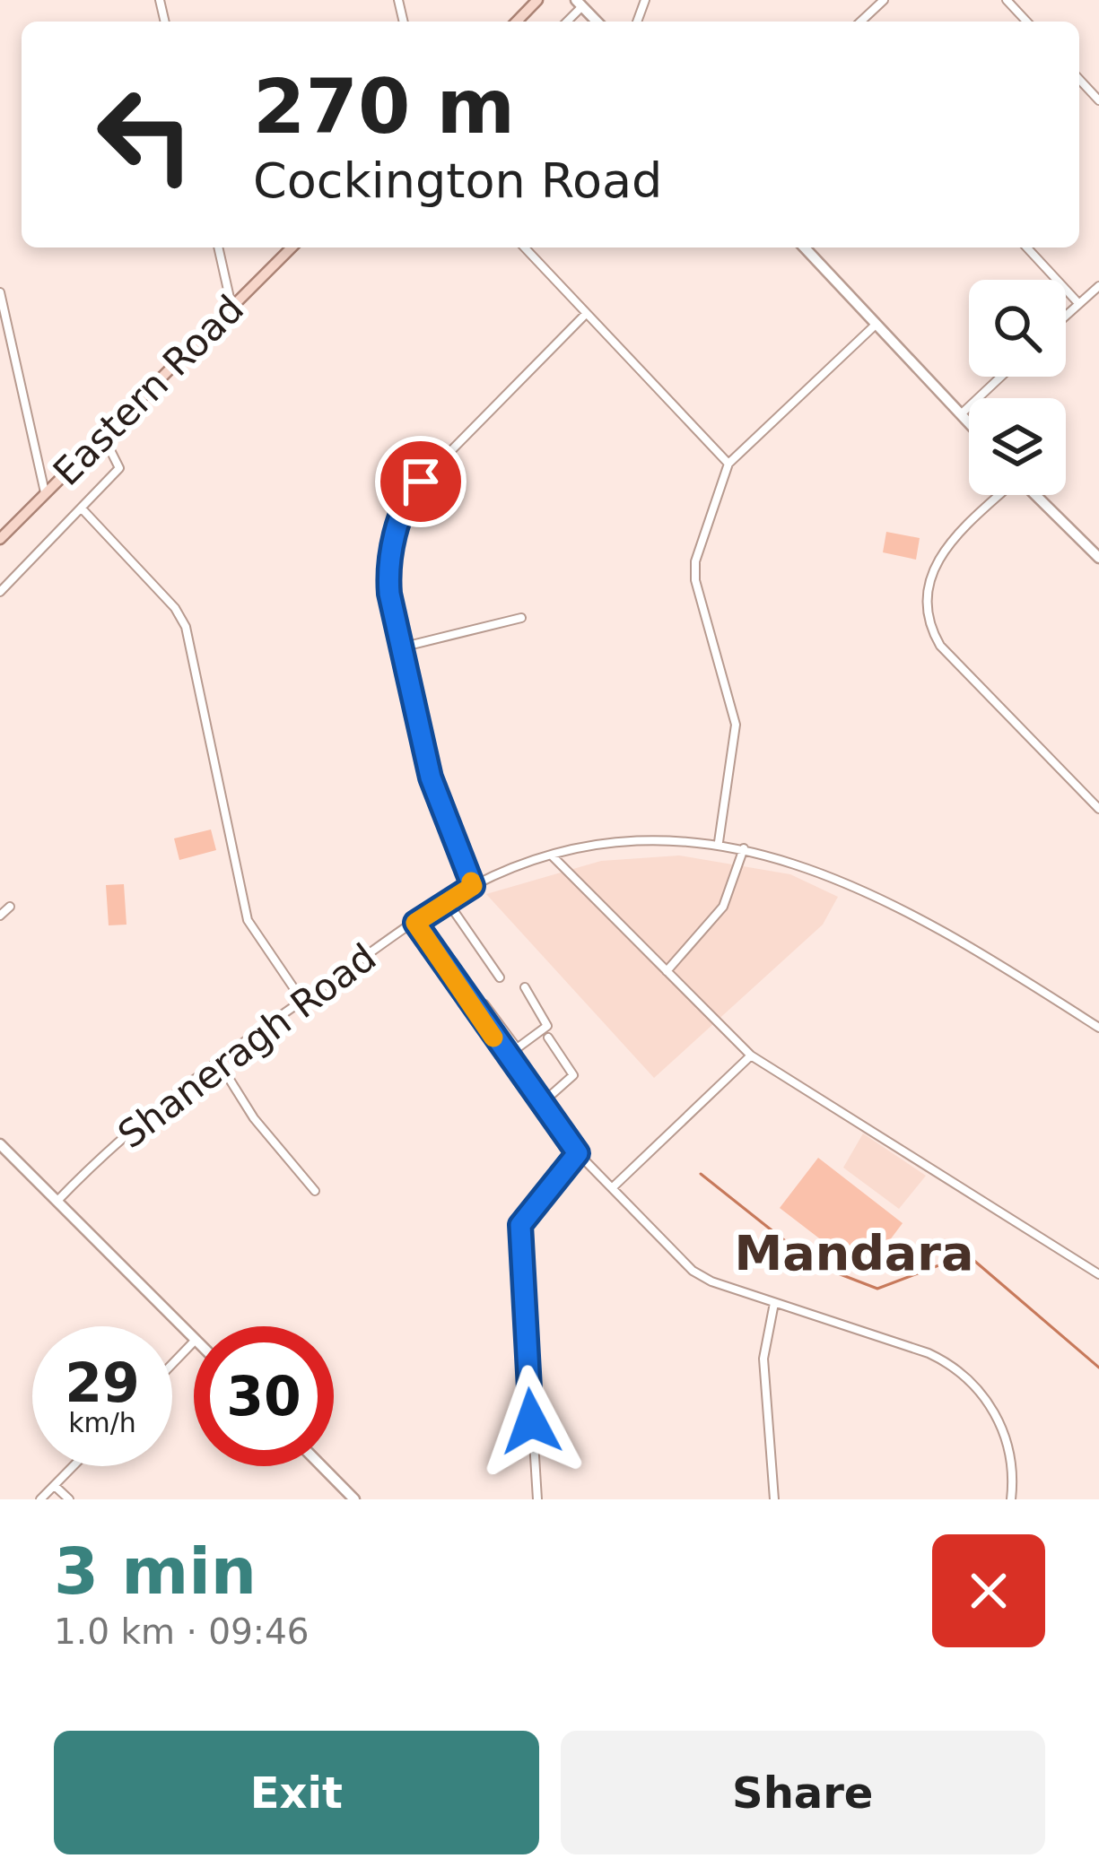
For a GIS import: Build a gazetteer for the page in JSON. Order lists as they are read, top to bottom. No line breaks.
{"streets":{"main road":["Eastern Road"],"street":["Shaneragh Road"]},"districts":["Mandara"],"page":{"turn":["270 m","Cockington Road"],"speed":"29 km/h","limit":"30","heading":["3 min","1.0 km · 09:46"],"buttons":["Exit","Share"]}}
